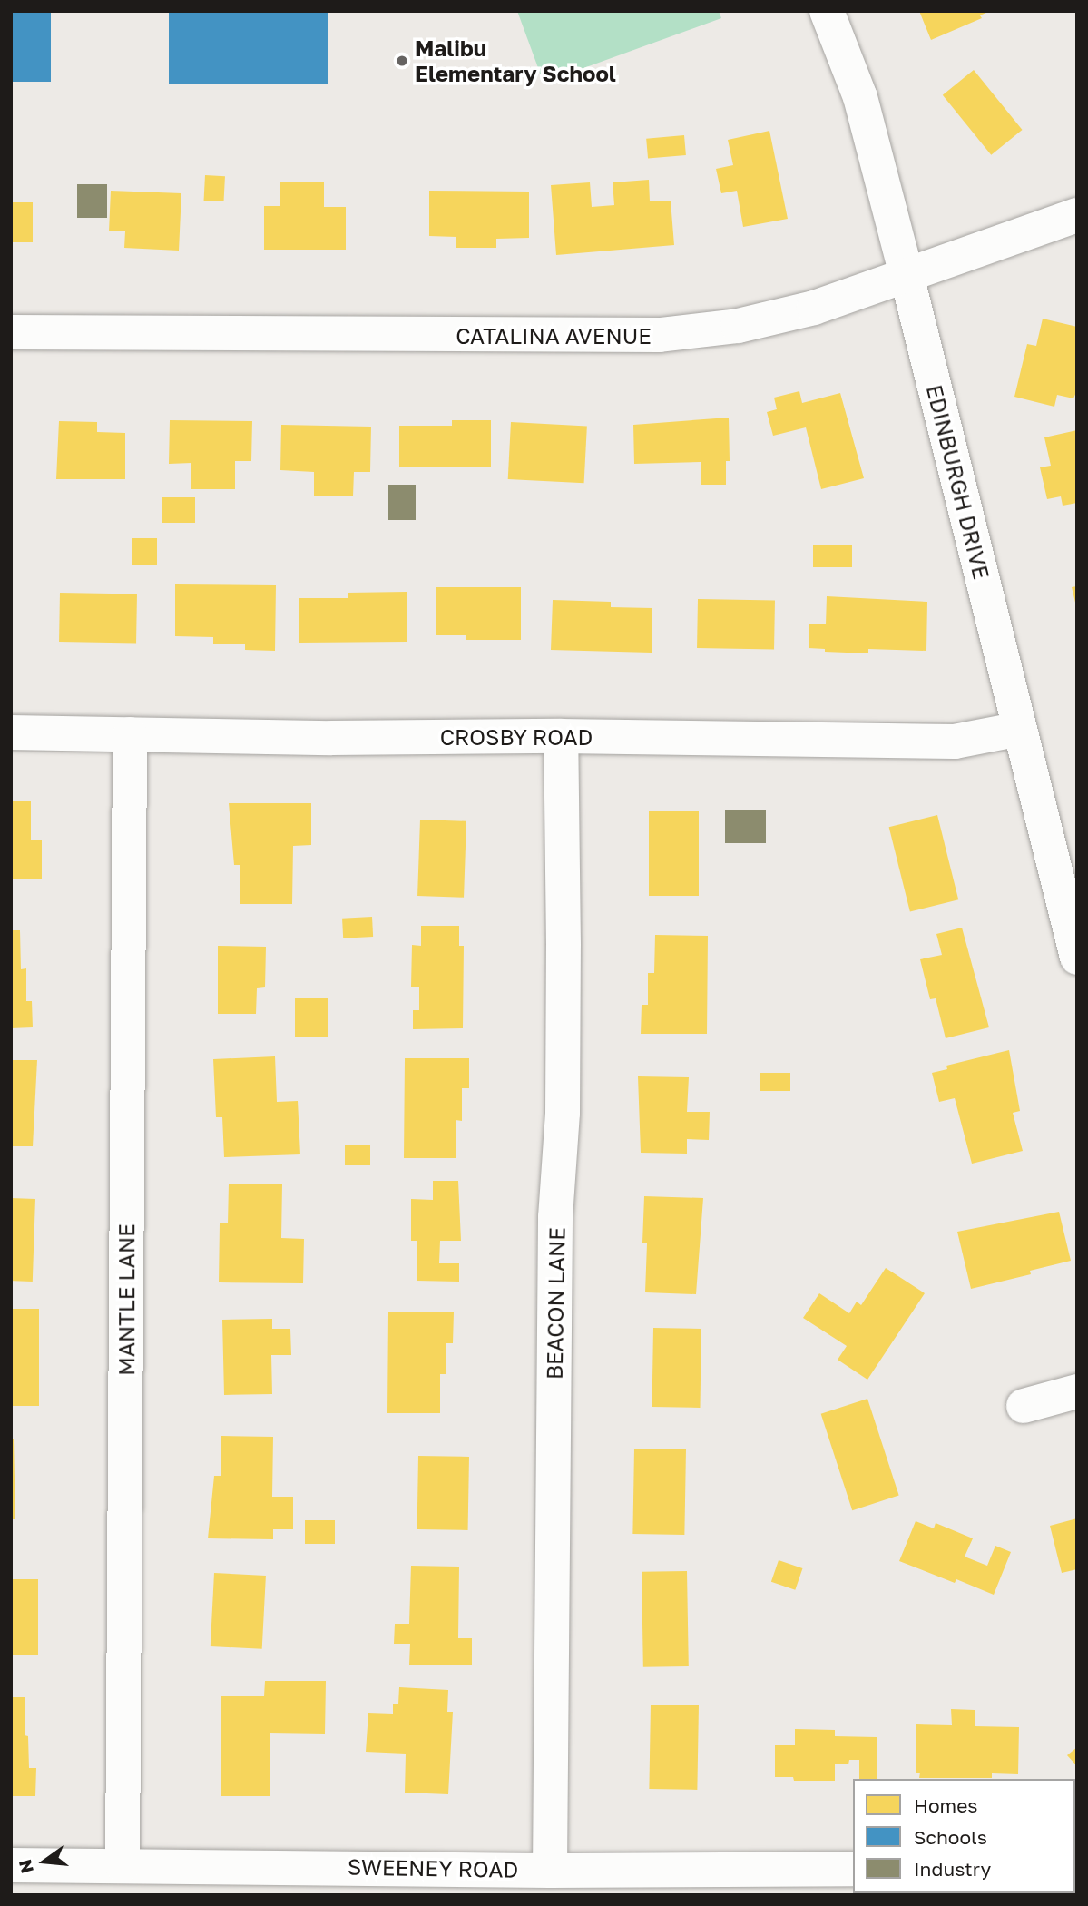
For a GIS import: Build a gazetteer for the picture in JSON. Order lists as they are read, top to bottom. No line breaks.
{"streets":{"street":["CATALINA AVENUE","EDINBURGH DRIVE","CROSBY ROAD","MANTLE LANE","BEACON LANE","SWEENEY ROAD"]},"crossings":[["CATALINA AVENUE","EDINBURGH DRIVE"],["EDINBURGH DRIVE","CROSBY ROAD"],["CROSBY ROAD","MANTLE LANE"],["CROSBY ROAD","BEACON LANE"],["MANTLE LANE","SWEENEY ROAD"],["BEACON LANE","SWEENEY ROAD"]],"places":["Malibu Elementary School"],"legend":["Homes","Schools","Industry"],"north":"left"}
